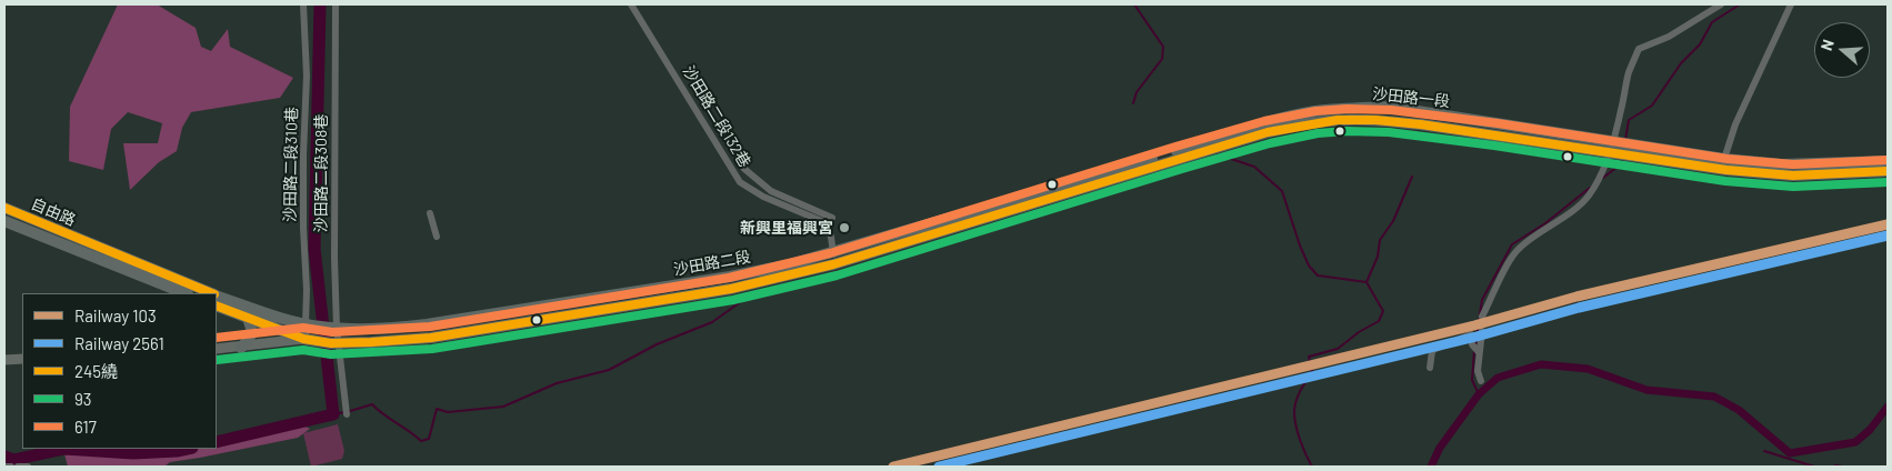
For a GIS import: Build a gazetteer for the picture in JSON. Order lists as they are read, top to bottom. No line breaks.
{"streets":{"main road":["沙田路一段","自由路","沙田路二段"],"street":["沙田路二段132巷","沙田路二段310巷","沙田路二段308巷"]},"crossings":[["沙田路一段","沙田路二段"],["沙田路二段132巷","沙田路二段"],["沙田路二段310巷","自由路"],["沙田路二段310巷","沙田路二段"],["沙田路二段308巷","沙田路二段"],["自由路","沙田路二段"]],"places":["新興里福興宮"],"lines":["transit line 617","transit line 245繞","transit line 93","rail line 103","rail line 2561"],"legend":["Railway 103","Railway 2561","245繞","93","617"],"north":"left"}
